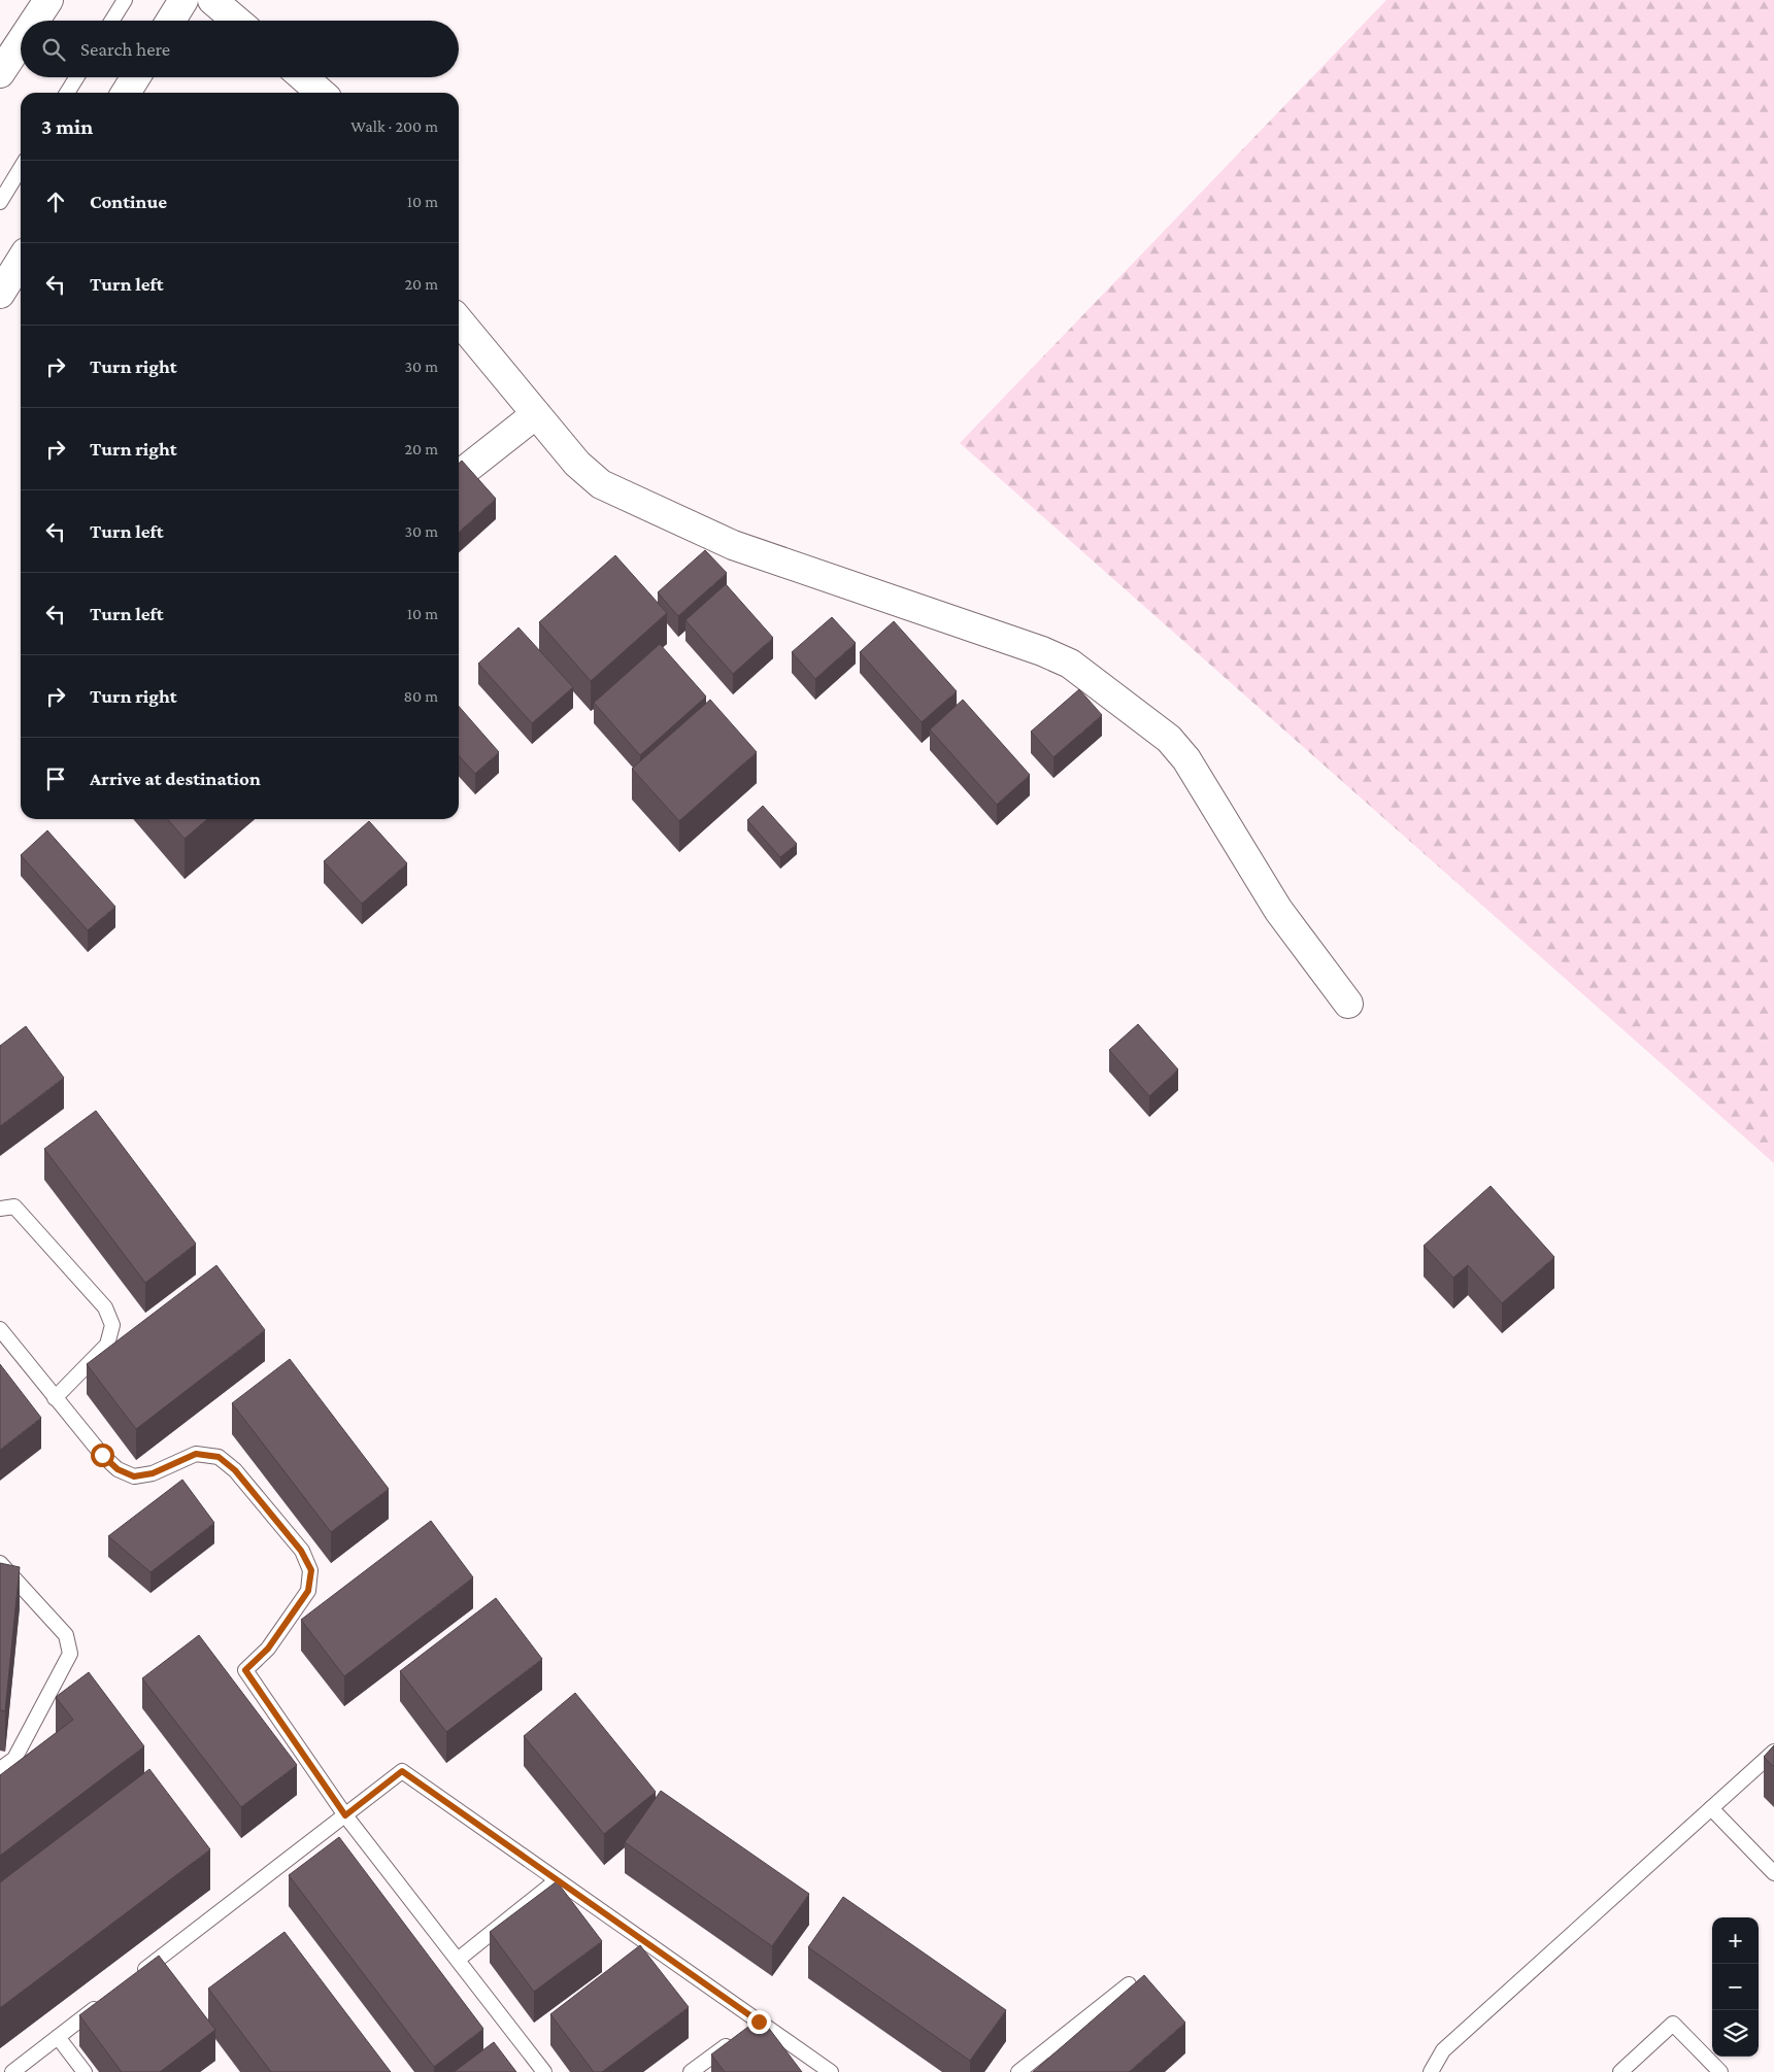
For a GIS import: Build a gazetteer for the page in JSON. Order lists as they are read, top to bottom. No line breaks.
{"page":{"search":"Search here","heading":["3 min","Walk · 200 m"],"list":[["Continue","10 m"],["Turn left","20 m"],["Turn right","30 m"],["Turn right","20 m"],["Turn left","30 m"],["Turn left","10 m"],["Turn right","80 m"],"Arrive at destination"],"map_buttons":["+","−"]}}
